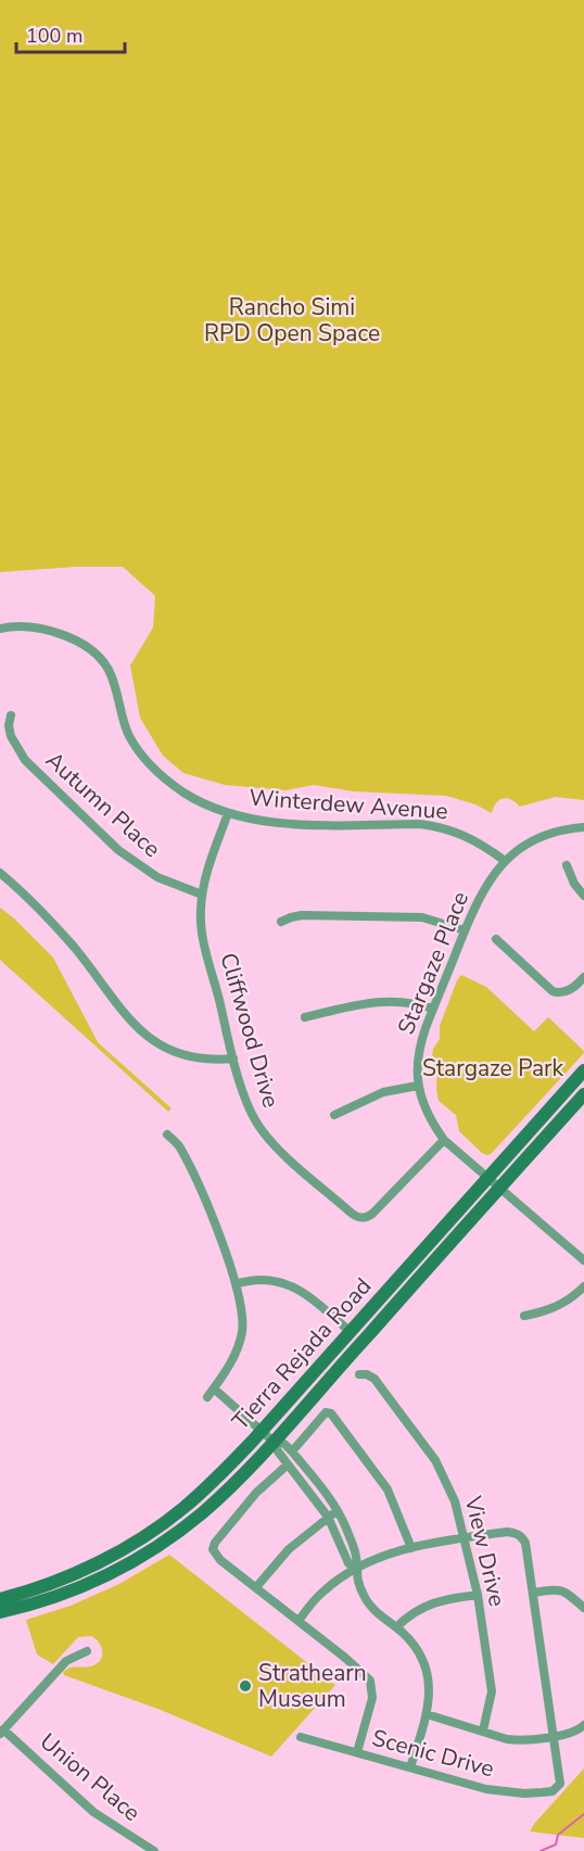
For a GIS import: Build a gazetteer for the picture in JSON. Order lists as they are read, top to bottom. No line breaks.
{"streets":{"main road":["Tierra Rejada Road"],"street":["Autumn Place","Winterdew Avenue","Stargaze Place","Cliffwood Drive","View Drive","Scenic Drive","Union Place"]},"crossings":[["Autumn Place","Cliffwood Drive"],["Winterdew Avenue","Stargaze Place"],["Winterdew Avenue","Cliffwood Drive"],["Stargaze Place","Cliffwood Drive"],["Stargaze Place","Tierra Rejada Road"]],"parks":["Rancho Simi RPD Open Space","Stargaze Park"],"places":["Strathearn Museum"],"scale_bar":"100 m"}
